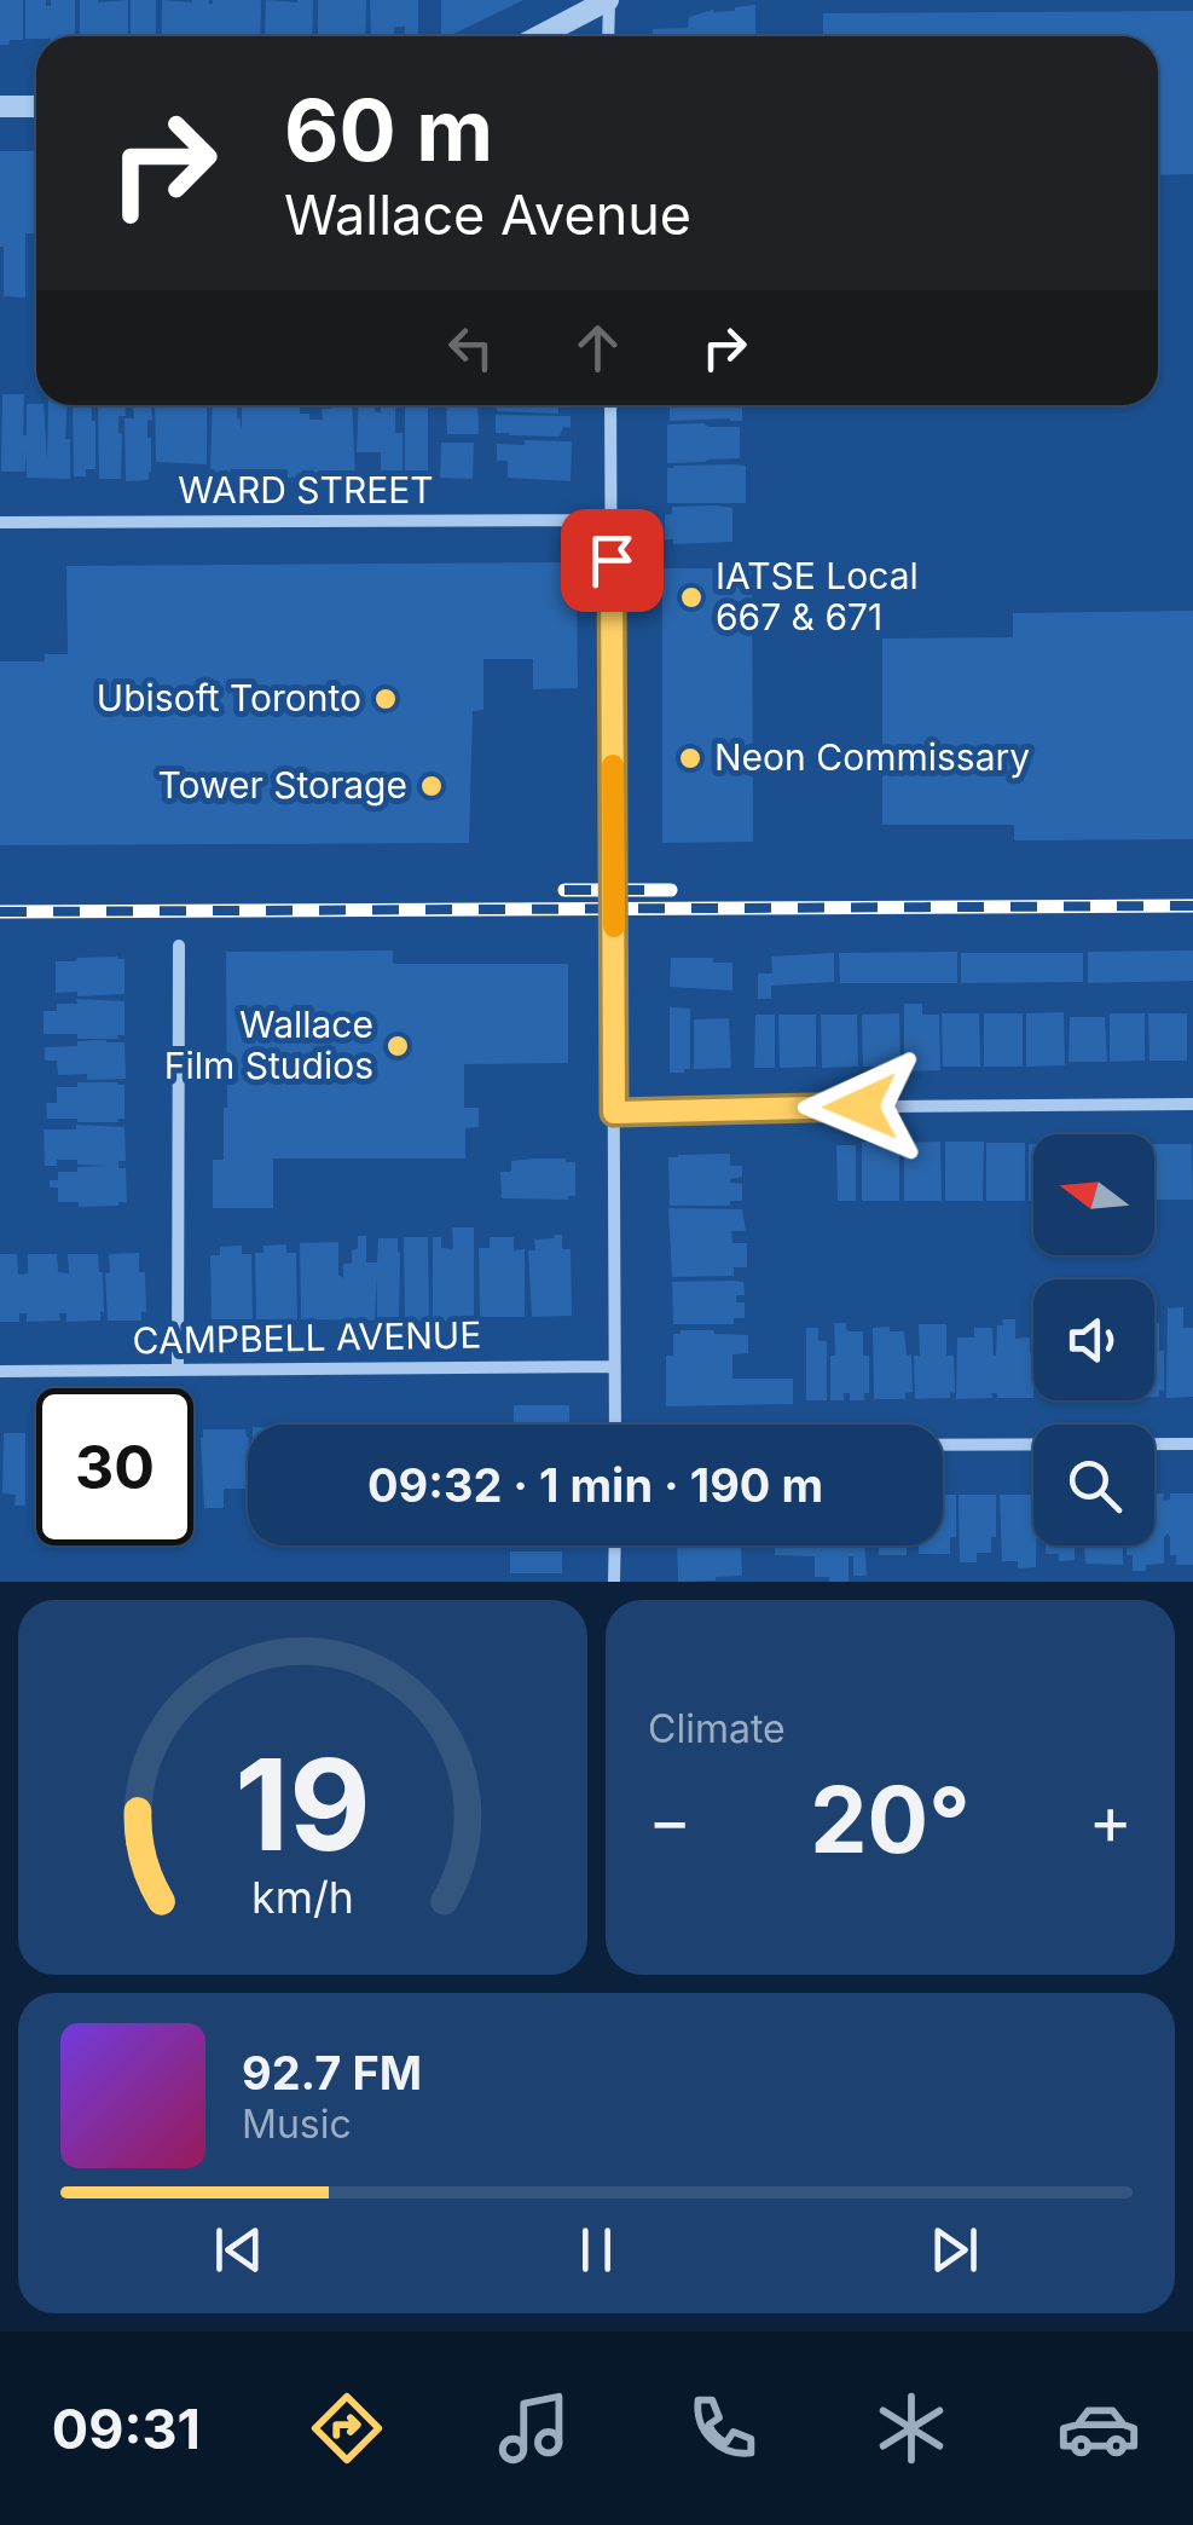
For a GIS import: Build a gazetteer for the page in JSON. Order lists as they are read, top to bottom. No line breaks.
{"streets":{"street":["WARD STREET","CAMPBELL AVENUE"]},"places":["IATSE Local 667 & 671","Ubisoft Toronto","Neon Commissary","Tower Storage","Wallace Film Studios"],"north":"left","page":{"turn":["60 m","Wallace Avenue"],"limit":"30","trip":"09:32 · 1 min · 190 m","tile":"Climate","heat":["−","20°","+"],"song":["92.7 FM","Music"],"tabs":"09:31","gauge":["19","km/h"]}}
